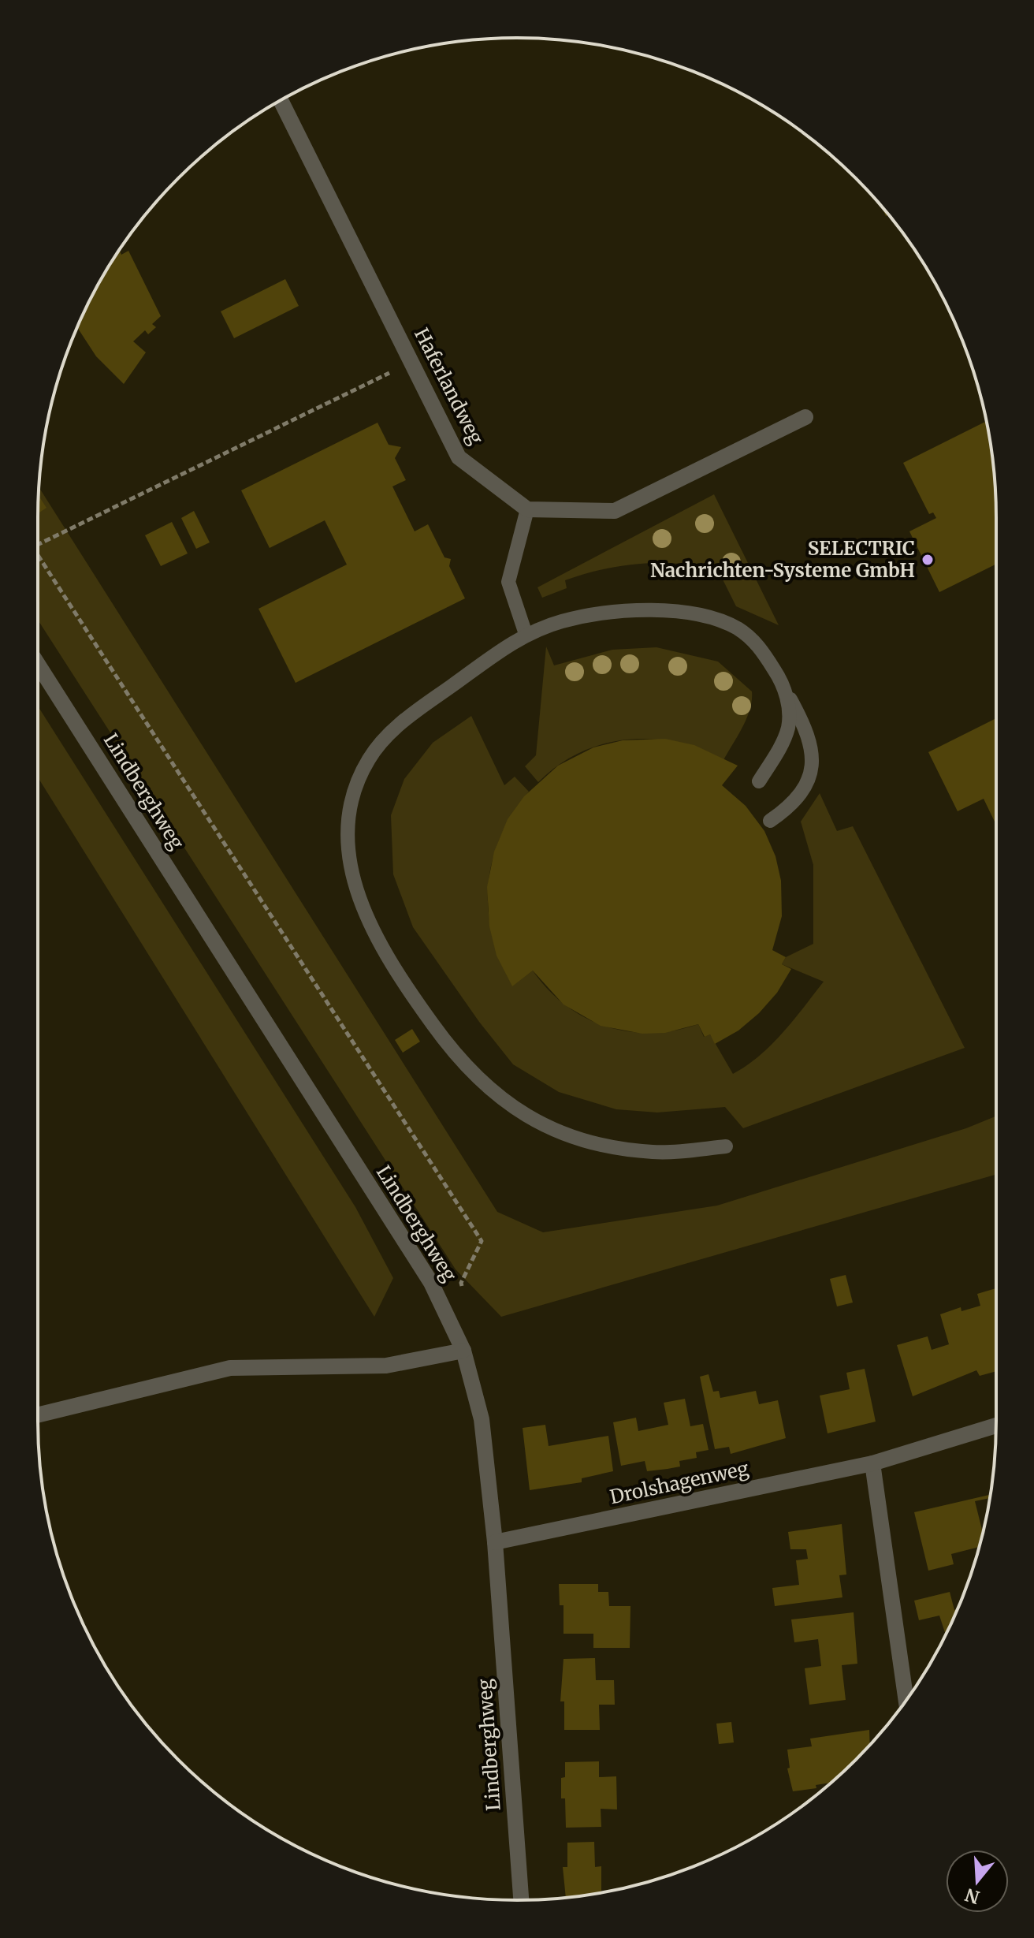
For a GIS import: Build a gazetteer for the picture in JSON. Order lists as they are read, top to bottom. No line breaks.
{"streets":{"street":["Haferlandweg","Lindberghweg","Drolshagenweg"]},"crossings":[["Lindberghweg","Drolshagenweg"]],"places":["SELECTRIC Nachrichten-Systeme GmbH"],"north":"bottom"}
